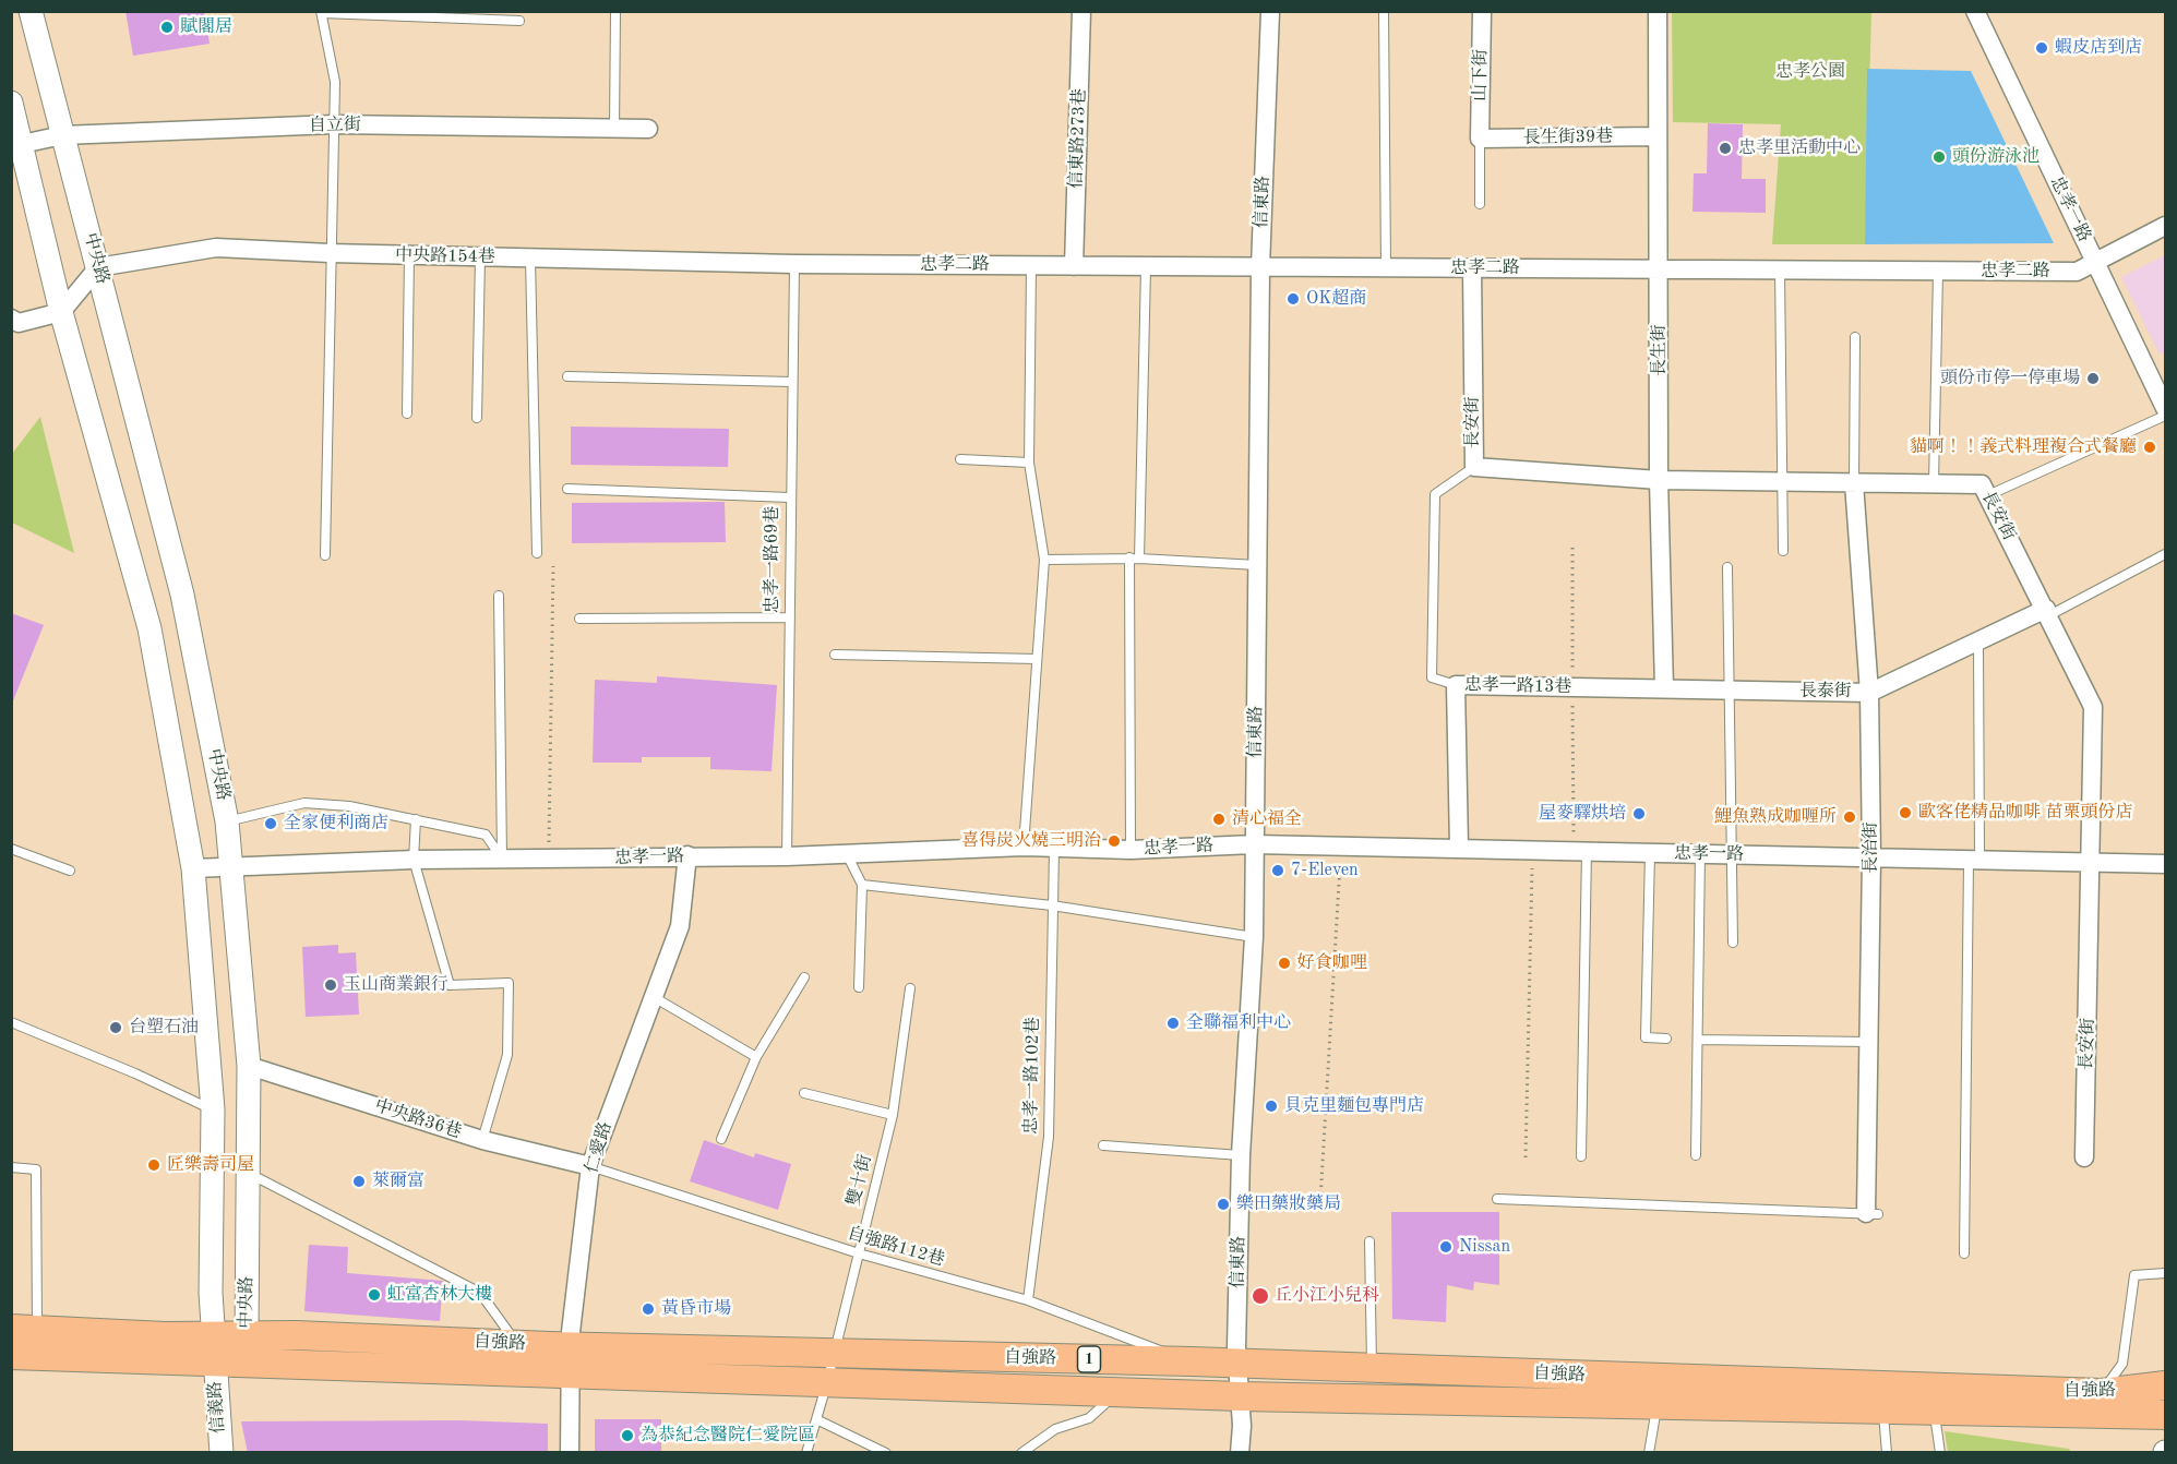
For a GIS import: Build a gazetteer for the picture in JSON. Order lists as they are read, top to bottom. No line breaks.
{"streets":{"main road":["自強路","1"],"street":["山下街","自立街","長生街39巷","信東路273巷","信東路","忠孝一路","中央路154巷","中央路","忠孝二路","長生街","長安街","忠孝一路13巷","長泰街","長治街","中央路36巷","仁愛路","信義路"],"lane":["忠孝一路69巷","忠孝一路102巷","雙十街","自強路112巷"]},"crossings":[["山下街","長生街39巷"],["自立街","中央路"],["長生街39巷","長生街"],["信東路273巷","忠孝二路"],["信東路","忠孝一路"],["信東路","忠孝二路"],["信東路","自強路"],["忠孝一路","中央路"],["忠孝一路","忠孝二路"],["忠孝一路","長安街"],["忠孝一路","忠孝一路69巷"],["忠孝一路","忠孝一路13巷"],["忠孝一路","長治街"],["忠孝一路","忠孝一路102巷"],["忠孝一路","仁愛路"],["中央路154巷","中央路"],["中央路154巷","忠孝二路"],["中央路154巷","忠孝一路69巷"],["中央路","中央路36巷"],["中央路","自強路"],["中央路","信義路"],["忠孝二路","長生街"],["忠孝二路","長安街"],["忠孝二路","忠孝一路69巷"],["長生街","長安街"],["長生街","忠孝一路13巷"],["長生街","長泰街"],["長安街","長泰街"],["長安街","長治街"],["忠孝一路13巷","長泰街"],["長泰街","長治街"],["忠孝一路102巷","自強路112巷"],["中央路36巷","仁愛路"],["中央路36巷","自強路112巷"],["仁愛路","自強路112巷"],["仁愛路","自強路"],["雙十街","自強路112巷"],["雙十街","自強路"],["自強路112巷","自強路"],["自強路","信義路"]],"parks":["忠孝公園"],"places":["賦閣居","蝦皮店到店","忠孝里活動中心","頭份游泳池","OK超商","頭份市停一停車場","貓啊！！義式料理複合式餐廳","歐客佬精品咖啡 苗栗頭份店","屋麥驛烘培","鯉魚熟成咖喱所","清心福全","全家便利商店","喜得炭火燒三明治","7-Eleven","好食咖哩","玉山商業銀行","全聯福利中心","台塑石油","貝克里麵包專門店","匠樂壽司屋","萊爾富","樂田藥妝藥局","Nissan","虹富杏林大樓","丘小江小兒科","黃昏市場","為恭紀念醫院仁愛院區"]}
